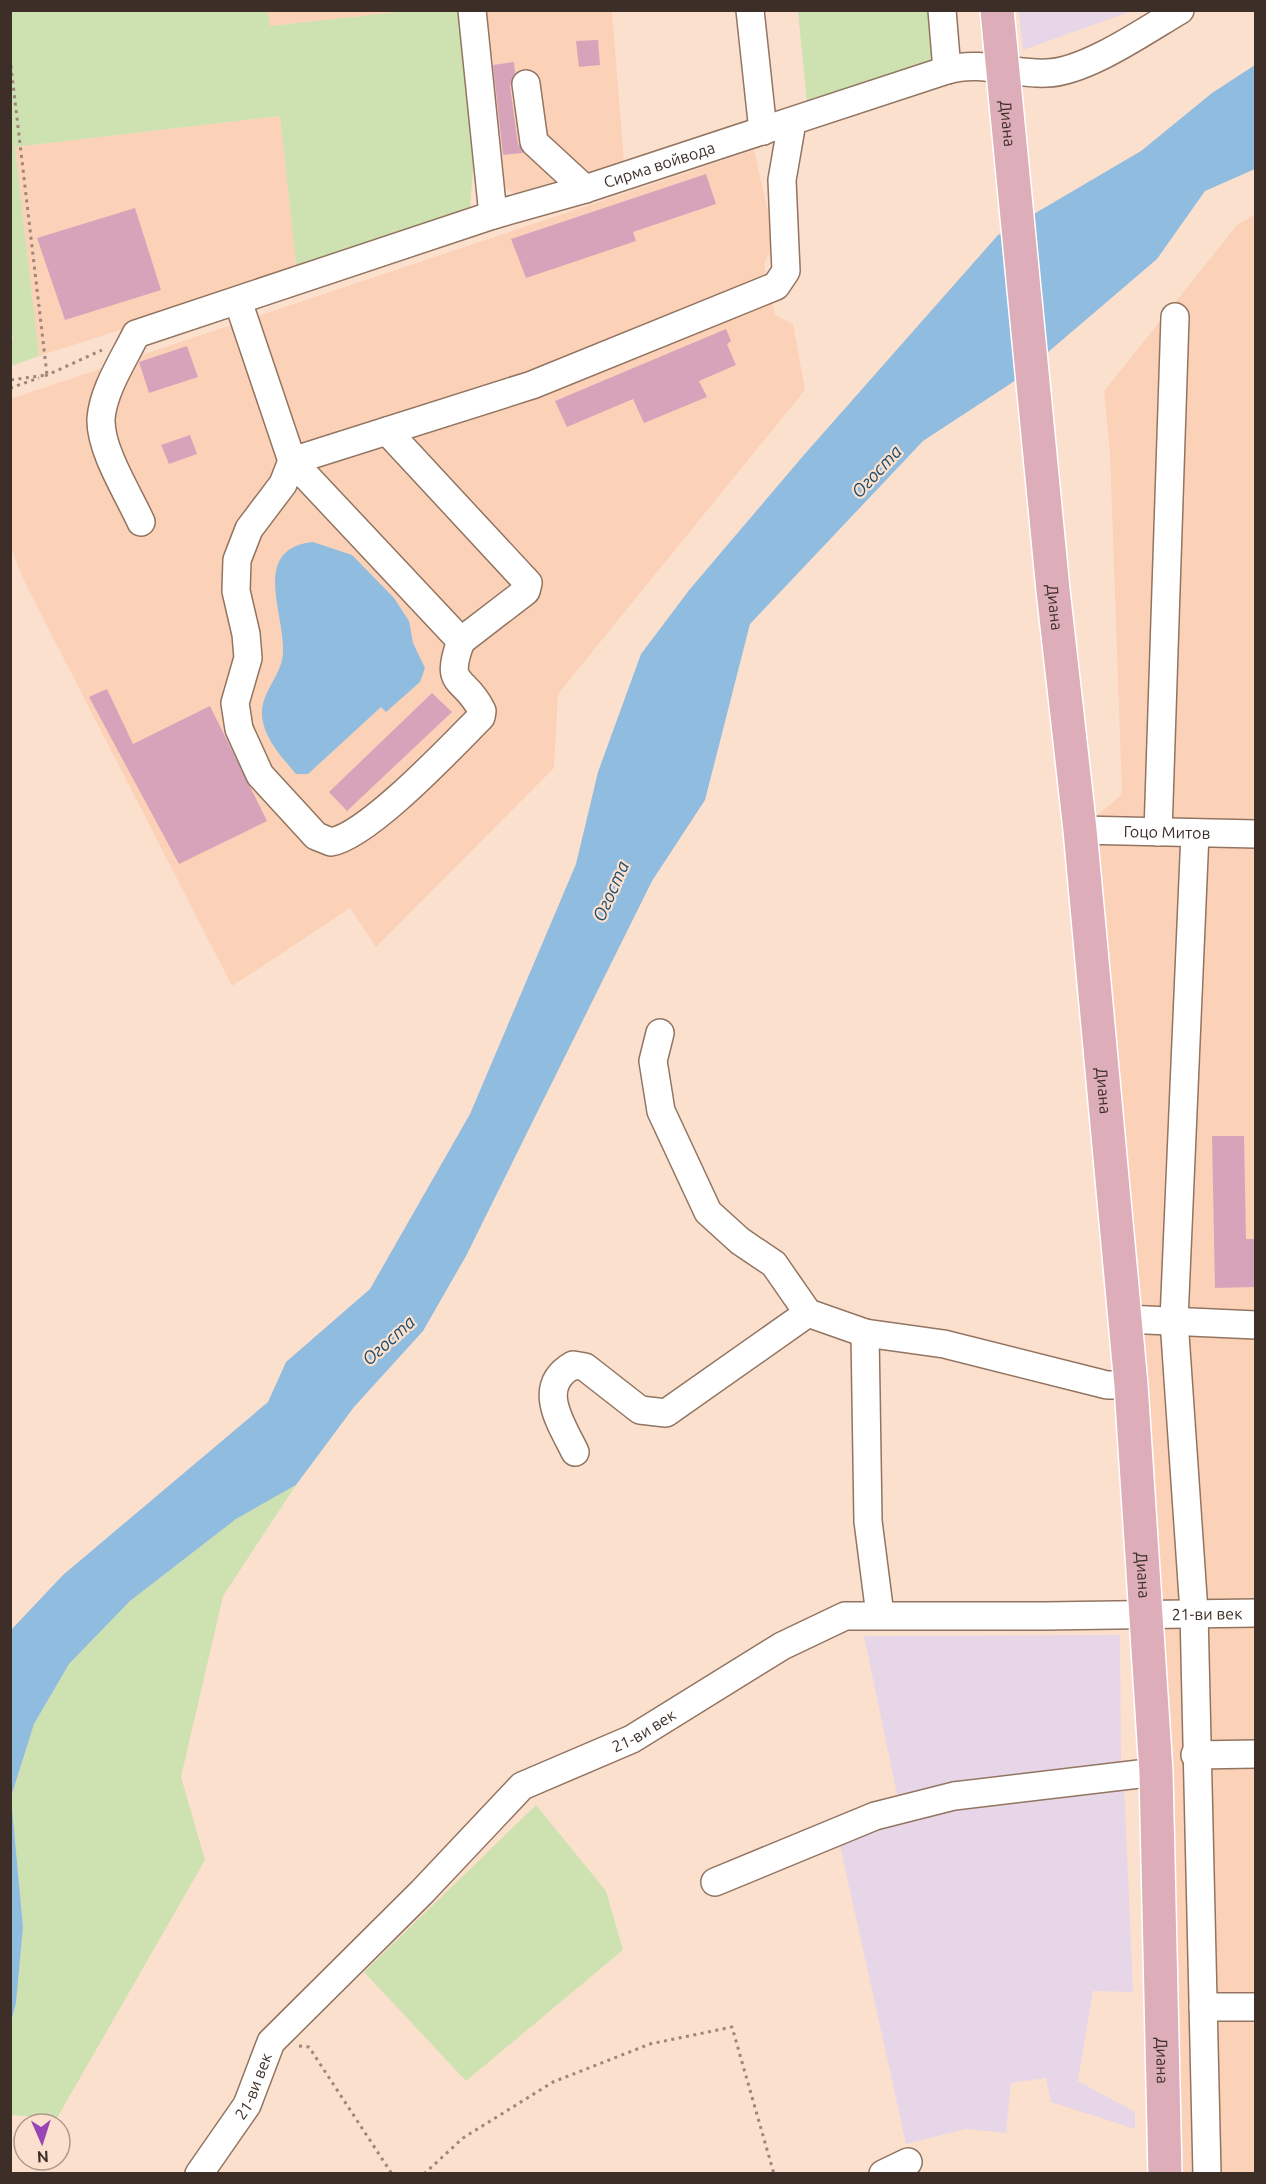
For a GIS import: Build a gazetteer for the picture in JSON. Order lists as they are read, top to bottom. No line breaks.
{"streets":{"main road":["Диана"],"street":["Сирма войвода","Гоцо Митов","21-ви век"]},"crossings":[["Диана","Сирма войвода"],["Диана","Гоцо Митов"],["Диана","21-ви век"]],"water":["Огоста"],"north":"bottom"}
